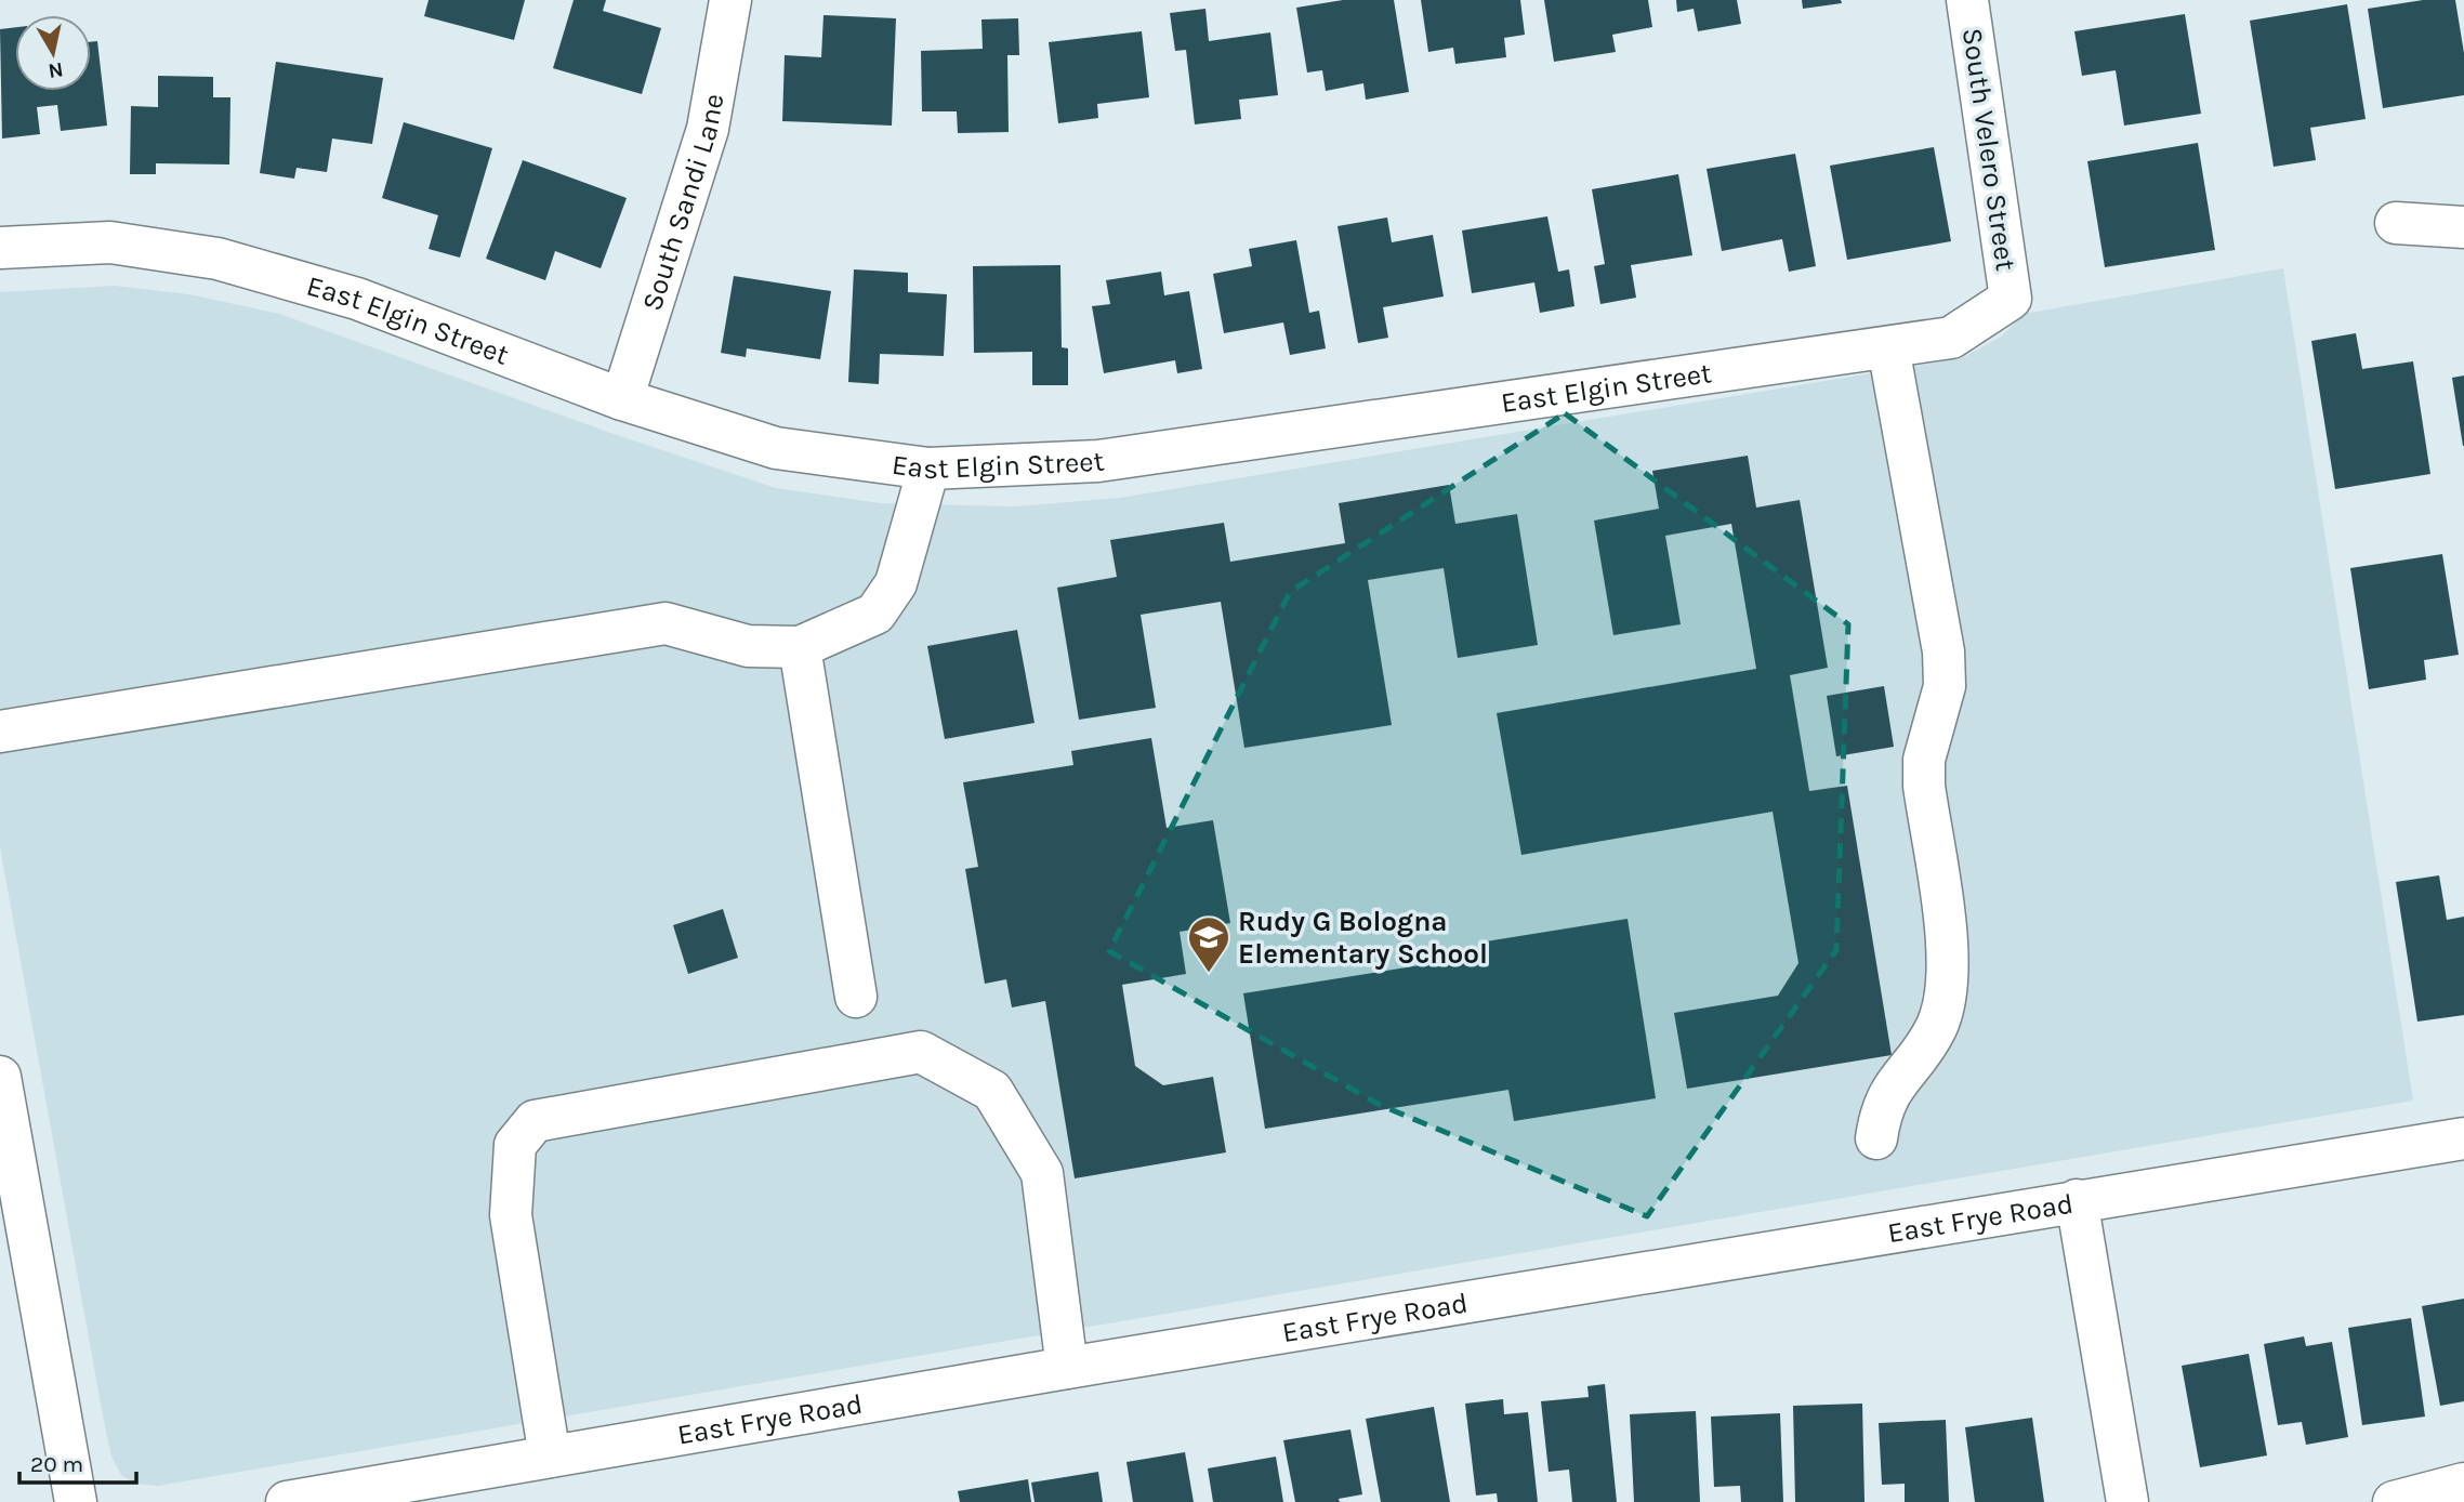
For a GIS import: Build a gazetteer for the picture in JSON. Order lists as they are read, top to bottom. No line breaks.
{"streets":{"street":["South Velero Street","South Sandi Lane","East Elgin Street","East Frye Road"]},"crossings":[["South Velero Street","East Elgin Street"],["South Sandi Lane","East Elgin Street"]],"places":{"school or university":["Rudy G Bologna Elementary School"]},"scale_bar":"20 m","north":"bottom"}
